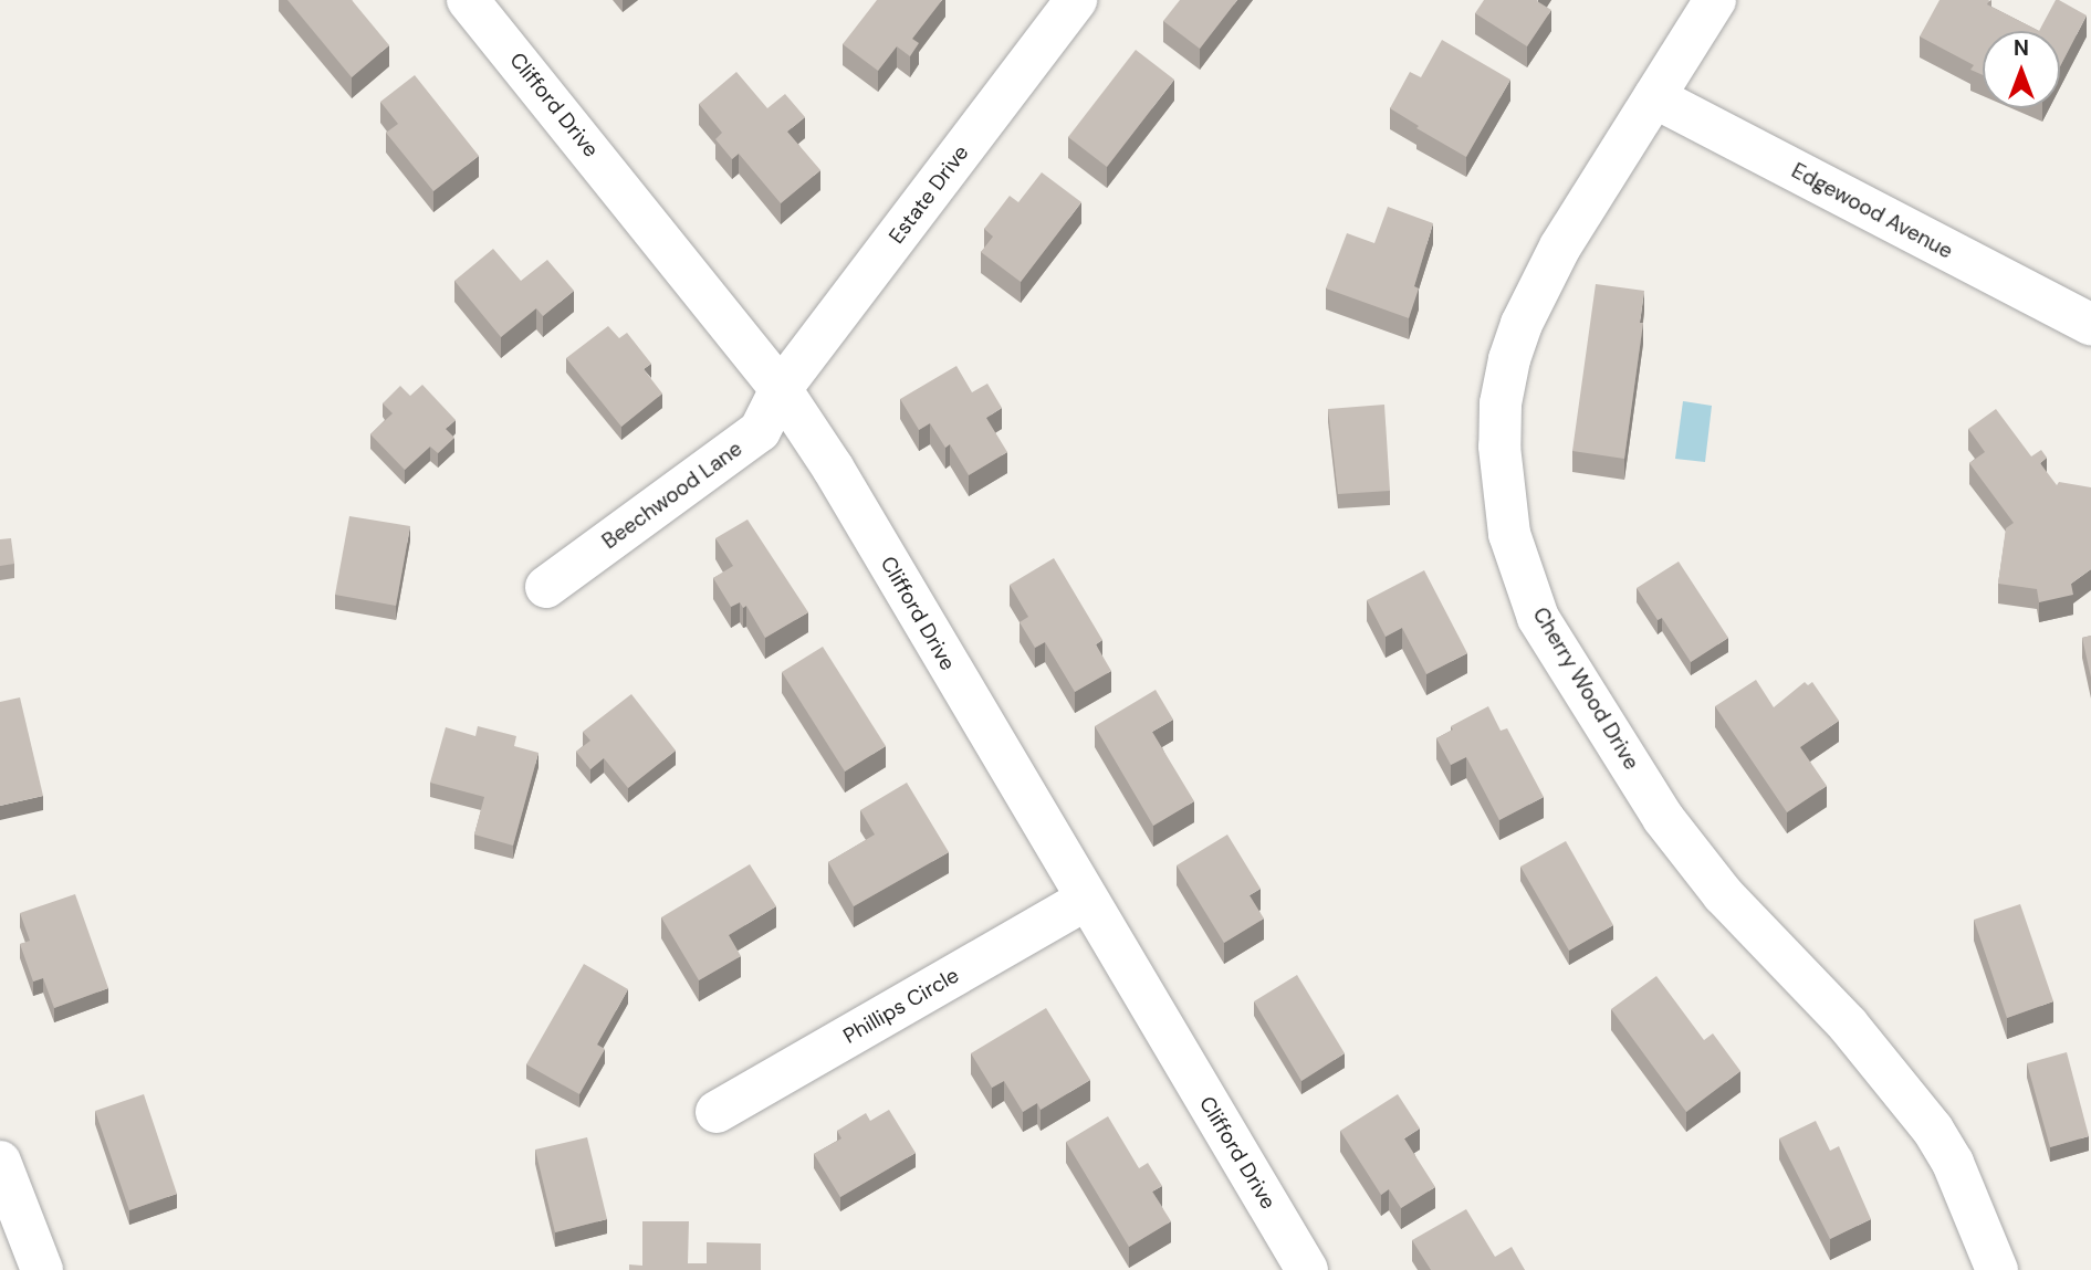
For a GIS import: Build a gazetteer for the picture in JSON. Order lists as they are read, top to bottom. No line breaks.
{"streets":{"street":["Clifford Drive","Estate Drive","Edgewood Avenue","Beechwood Lane","Cherry Wood Drive","Phillips Circle"]},"crossings":[["Clifford Drive","Estate Drive"],["Clifford Drive","Beechwood Lane"],["Clifford Drive","Phillips Circle"],["Estate Drive","Beechwood Lane"],["Edgewood Avenue","Cherry Wood Drive"]],"north":"top"}
